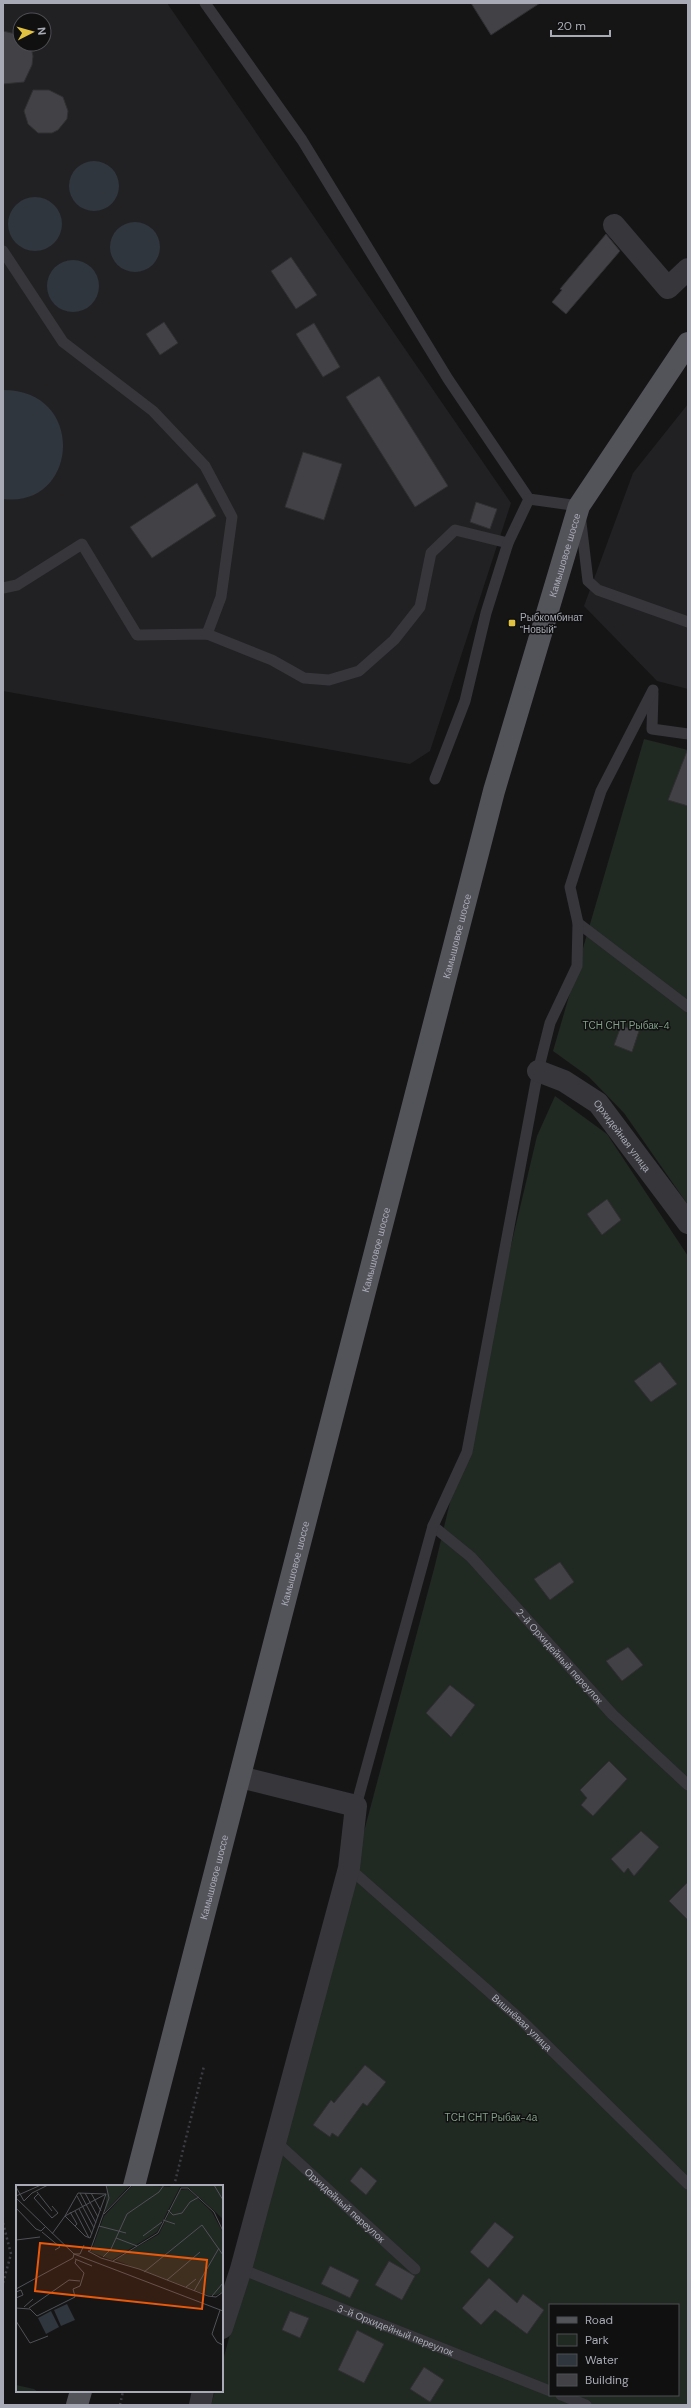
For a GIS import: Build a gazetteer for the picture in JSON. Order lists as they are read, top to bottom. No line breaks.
{"streets":{"main road":["Камышовое шоссе"],"street":["Орхидейная улица"],"lane":["2-й Орхидейный переулок","Вишнёвая улица","Орхидейный переулок","3-й Орхидейный переулок"]},"parks":["ТСН СНТ Рыбак-4","ТСН СНТ Рыбак-4а"],"places":{"transit":["Рыбкомбинат \"Новый\""]},"legend":["Road","Park","Water","Building"],"scale_bar":"20 m","north":"right"}
